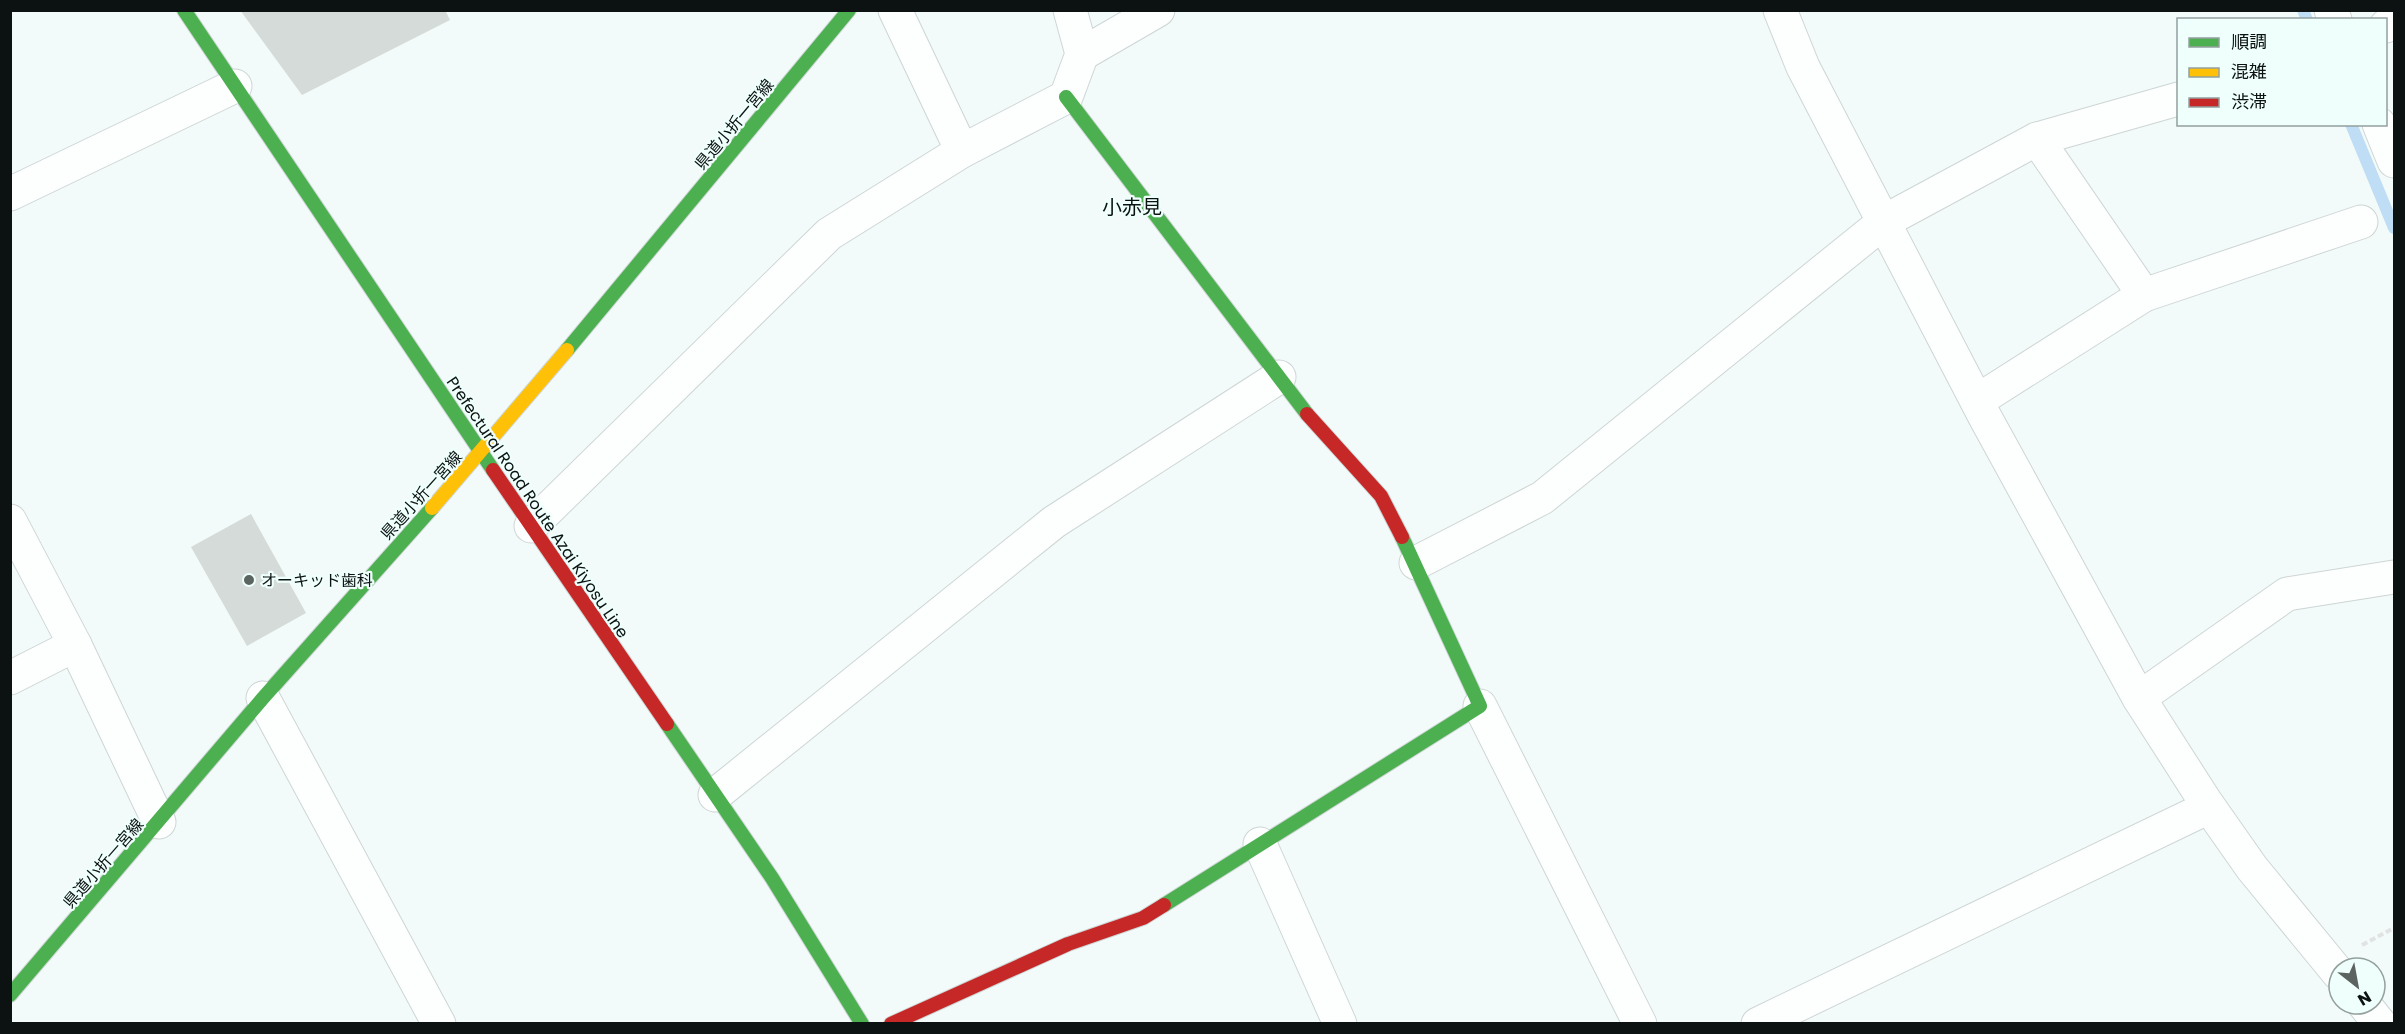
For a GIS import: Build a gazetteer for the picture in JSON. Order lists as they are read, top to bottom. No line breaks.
{"streets":{"main road":["県道小折一宮線","Prefectural Road Route Azai Kiyosu Line"]},"crossings":[["県道小折一宮線","Prefectural Road Route Azai Kiyosu Line"]],"districts":["小赤見"],"places":["オーキッド歯科"],"legend":["順調","混雑","渋滞"],"north":"bottom right"}
